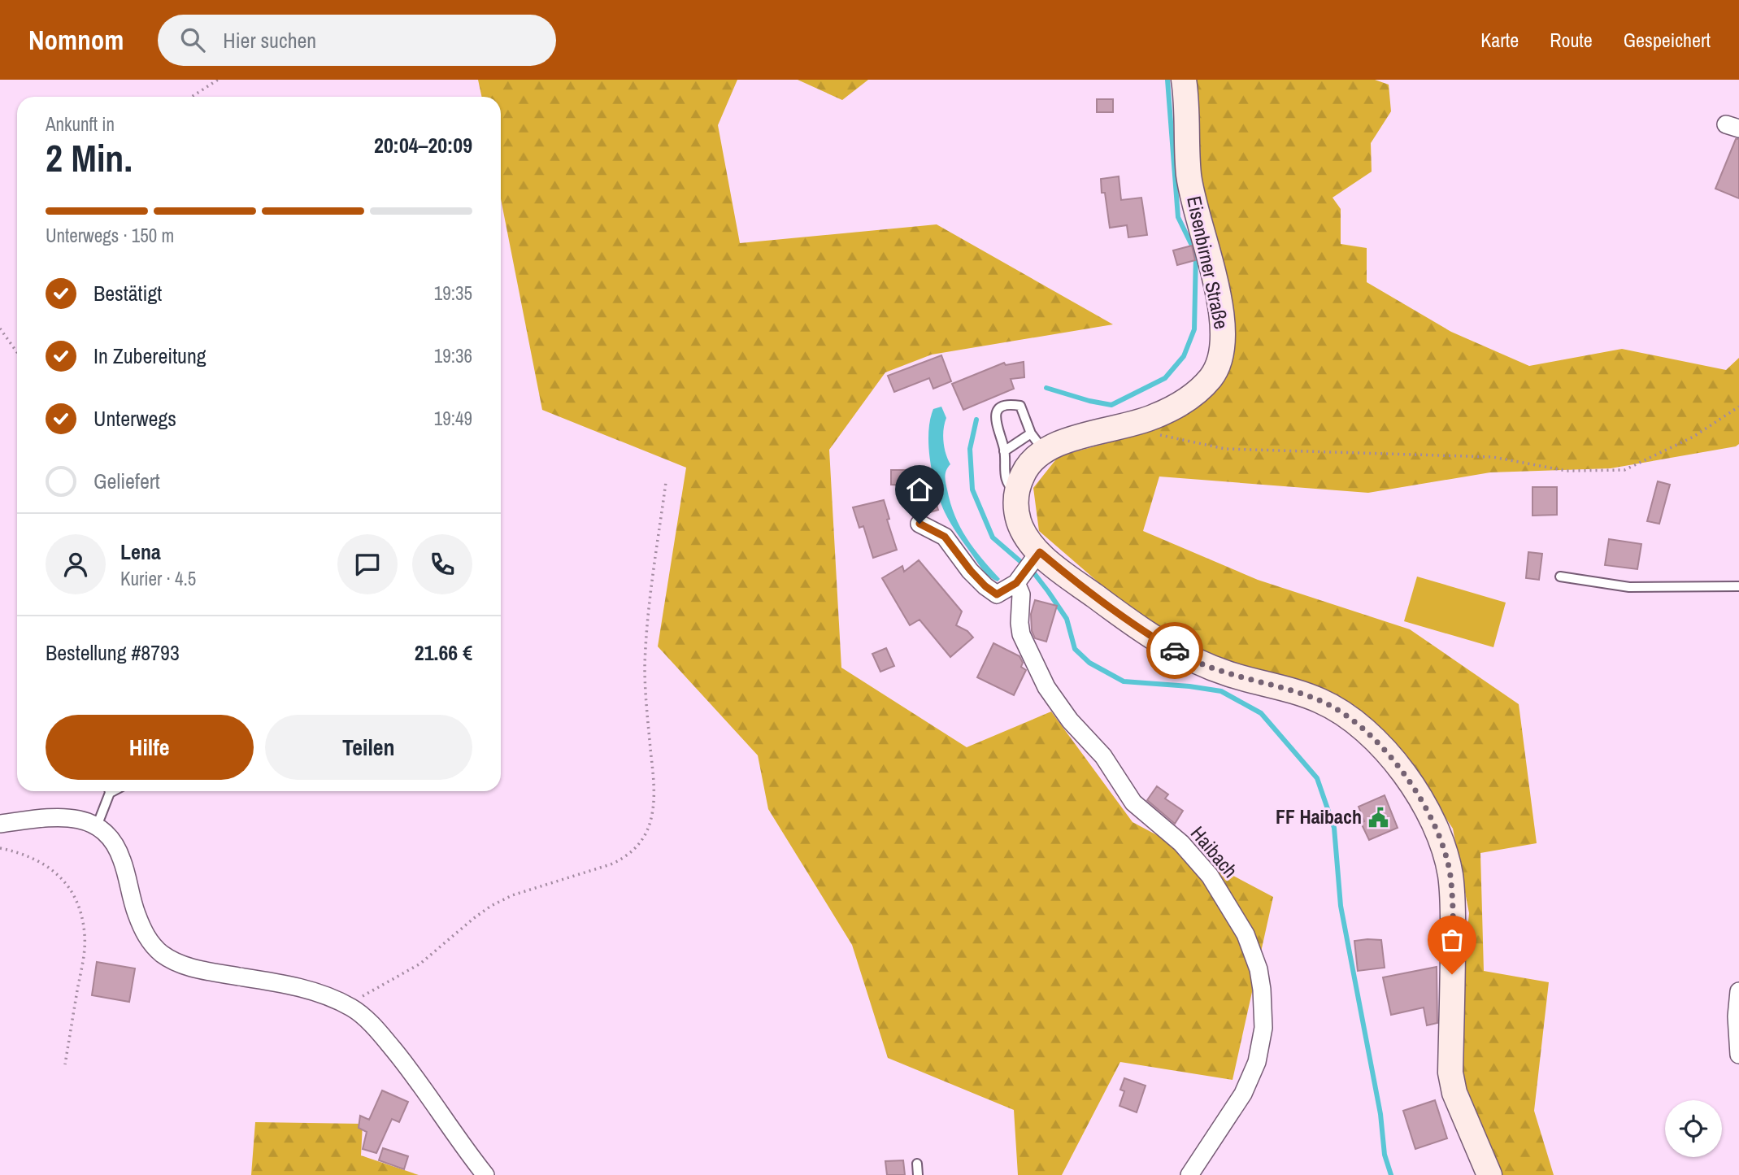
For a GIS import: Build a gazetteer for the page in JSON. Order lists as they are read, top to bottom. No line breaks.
{"streets":{"main road":["Eisenbirner Straße"],"street":["Haibach"]},"crossings":[["Eisenbirner Straße","Haibach"]],"places":{"public building":["FF Haibach"]},"page":{"header":"Nomnom","search":"Hier suchen","nav":["Karte","Route","Gespeichert"],"heading":["2 Min.","Ankunft in","20:04–20:09"],"panel":["Lena","Kurier · 4.5","Bestellung #8793","21.66 €"],"bar":"Unterwegs · 150 m","list":[["Bestätigt","19:35"],["In Zubereitung","19:36"],["Unterwegs","19:49"],"Geliefert"],"buttons":["Hilfe","Teilen"]}}
